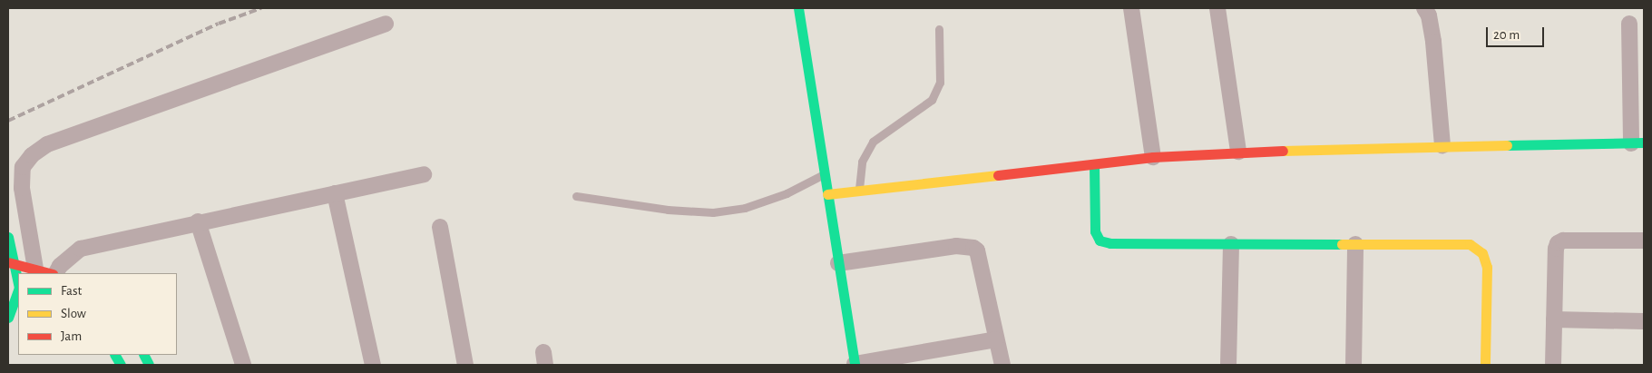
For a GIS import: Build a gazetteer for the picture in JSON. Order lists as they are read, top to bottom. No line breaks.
{"legend":["Fast","Slow","Jam"],"scale_bar":"20 m"}
